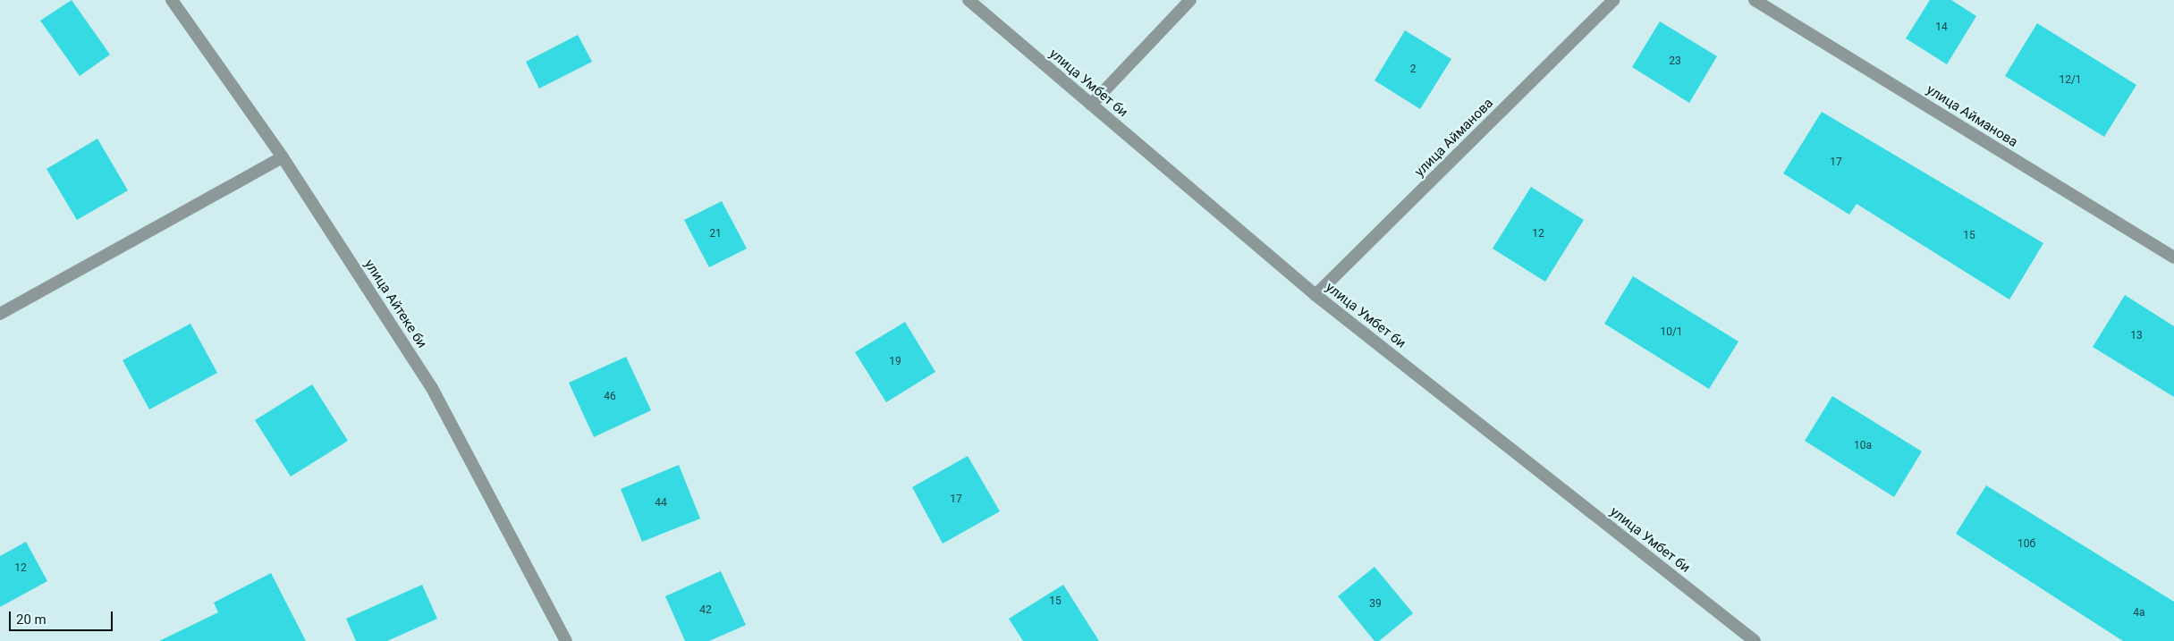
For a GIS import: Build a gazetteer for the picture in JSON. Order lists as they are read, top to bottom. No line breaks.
{"streets":{"street":["улица Умбет би","улица Айманова","улица Айтеке би"]},"crossings":[["улица Умбет би","улица Айманова"]],"house_numbers":["14","23","2","12/1","17","21","12","15","10/1","13","19","46","10а","17","44","10б","12","15","39","42","4а"],"scale_bar":"20 m"}
